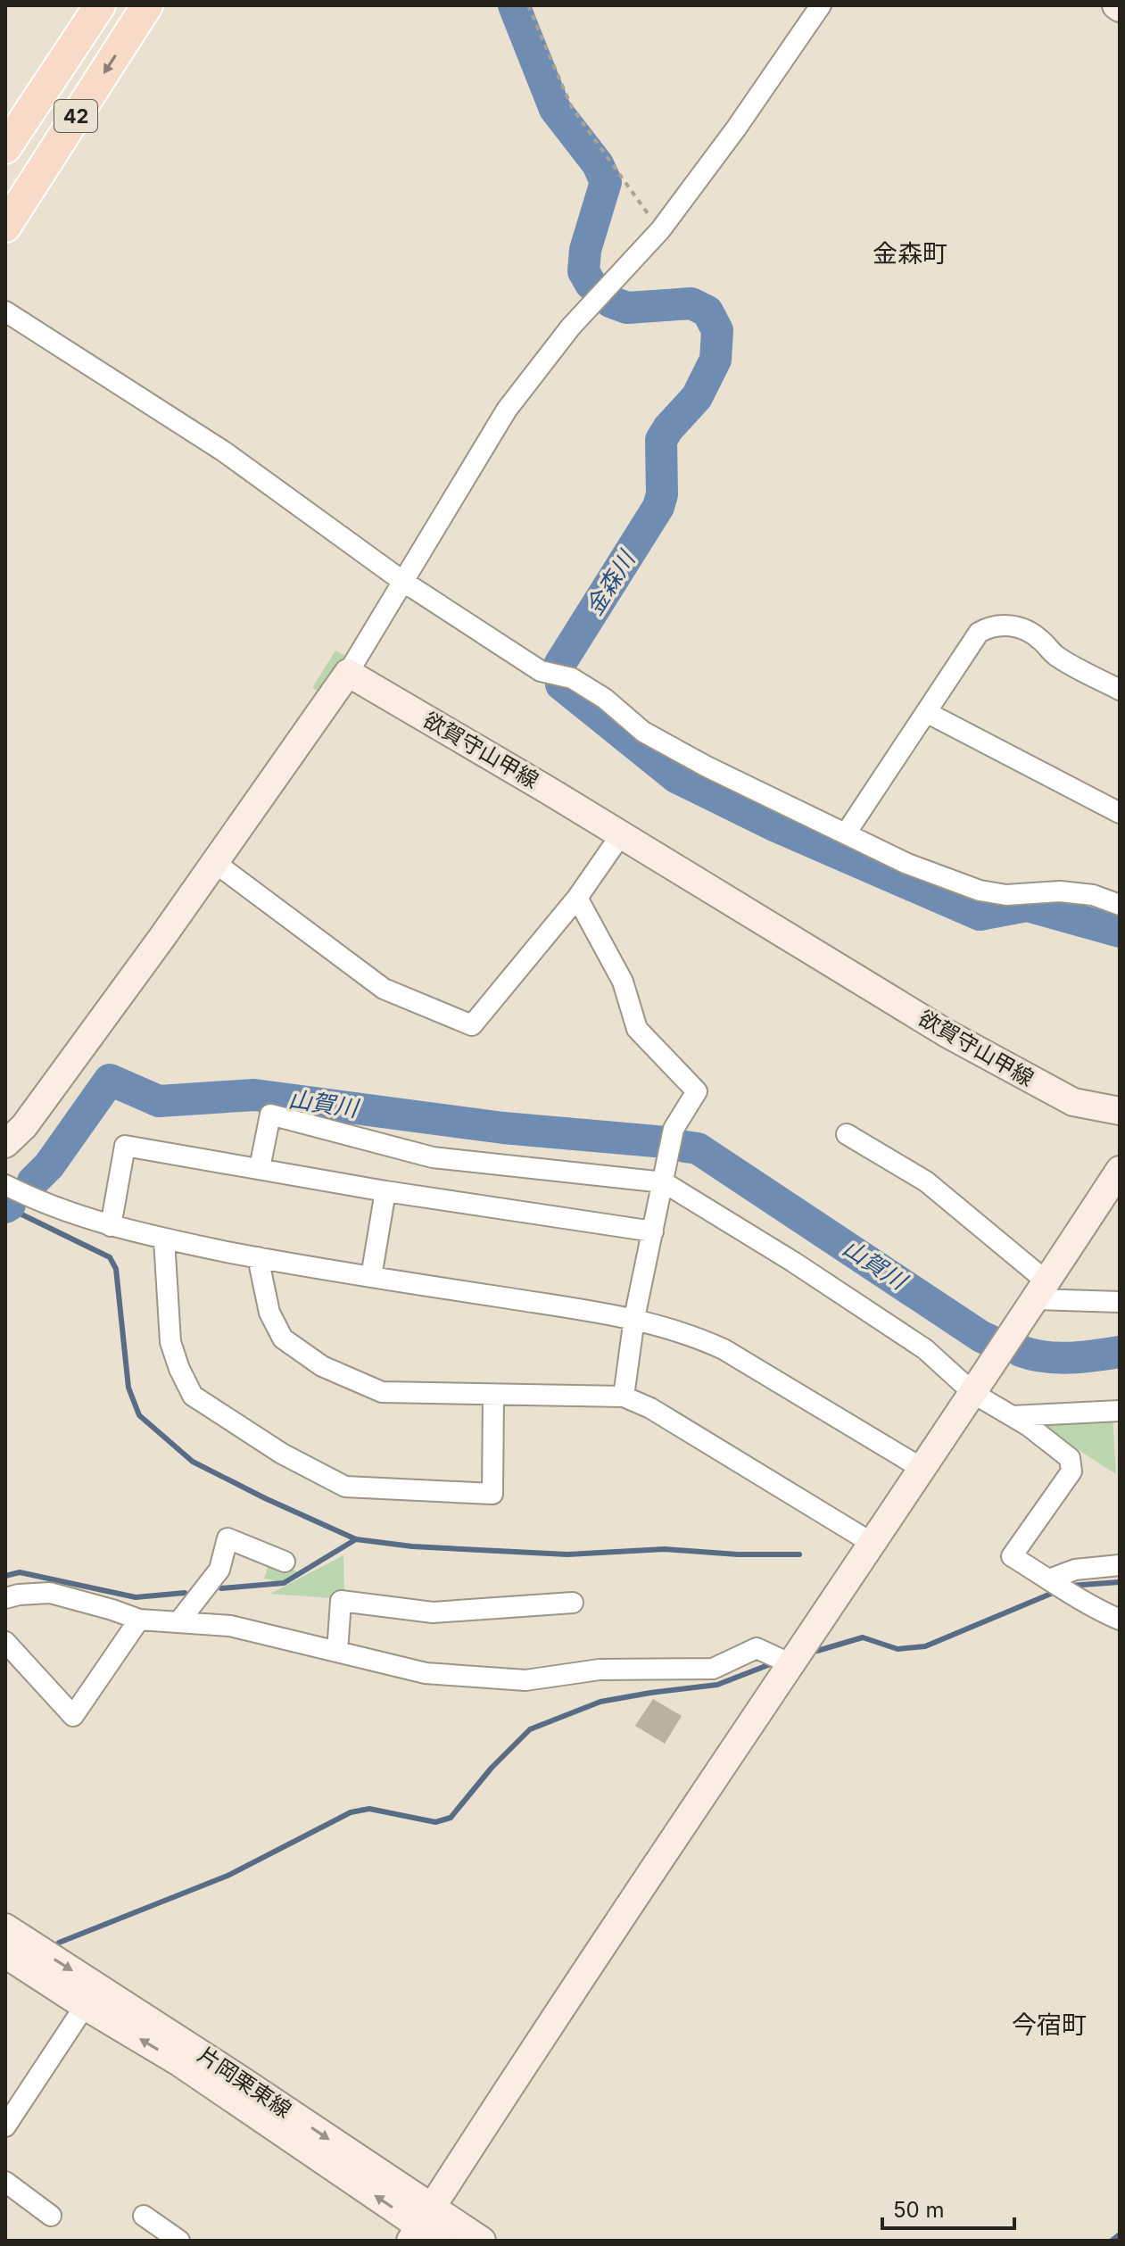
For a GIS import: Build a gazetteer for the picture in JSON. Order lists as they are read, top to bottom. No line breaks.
{"streets":{"main road":["42","欲賀守山甲線","片岡栗東線"]},"districts":["金森町","今宿町"],"water":["金森川","山賀川"],"scale_bar":"50 m"}
